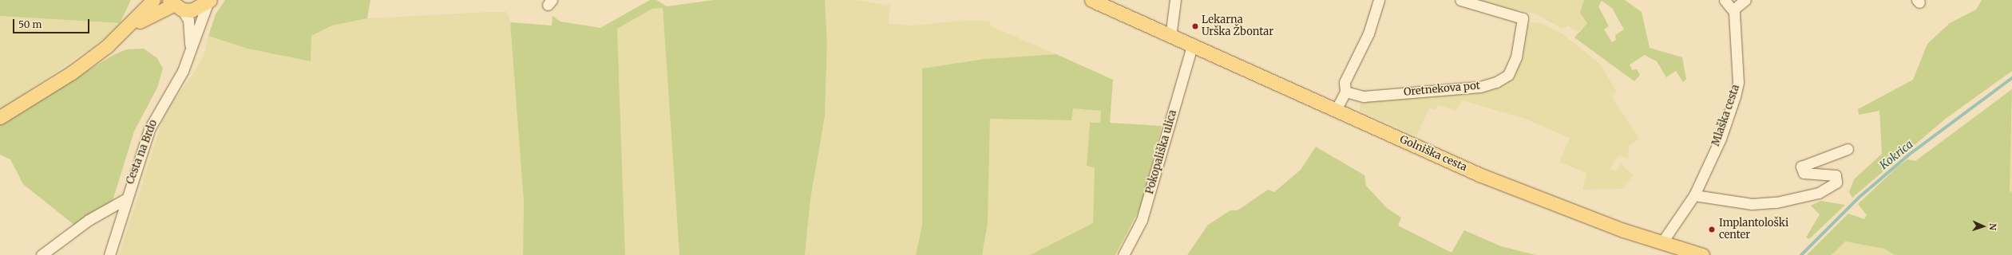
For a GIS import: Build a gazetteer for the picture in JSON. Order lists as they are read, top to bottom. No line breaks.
{"streets":{"main road":["Golniška cesta"],"street":["Oretnekova pot","Mlaška cesta","Cesta na Brdo","Pokopališka ulica"]},"crossings":[["Mlaška cesta","Golniška cesta"],["Pokopališka ulica","Golniška cesta"]],"water":["Kokrica"],"places":["Lekarna Urška Žbontar","Implantološki center"],"scale_bar":"50 m","north":"right"}
